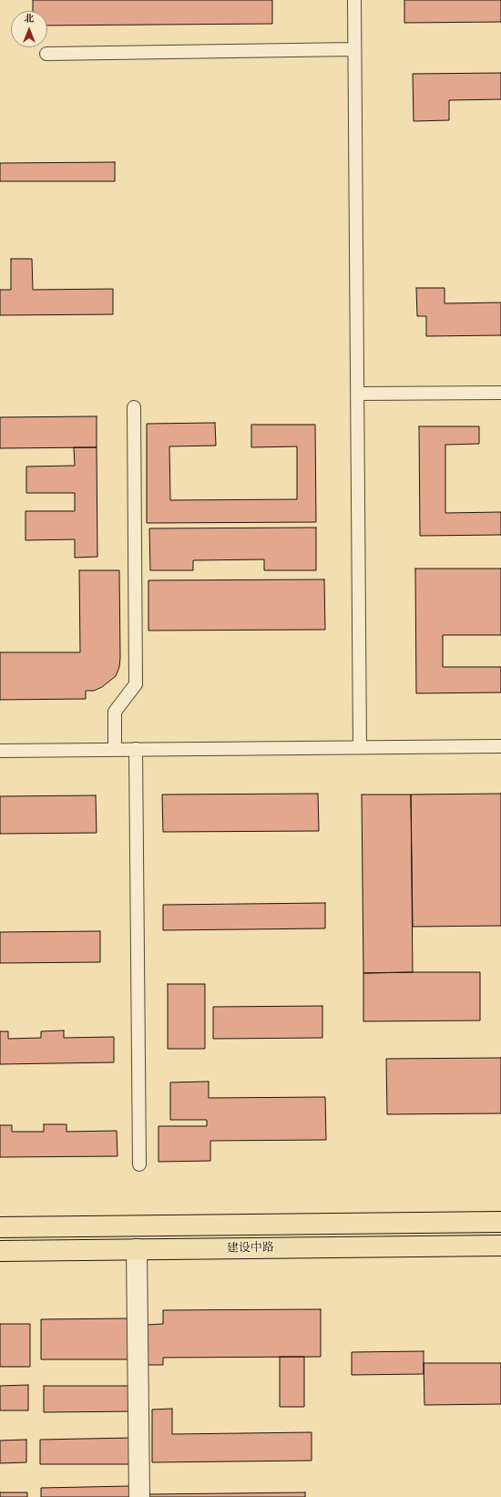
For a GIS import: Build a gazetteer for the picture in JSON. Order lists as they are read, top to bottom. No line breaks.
{"streets":{"main road":["建设中路"]},"north":"top"}
